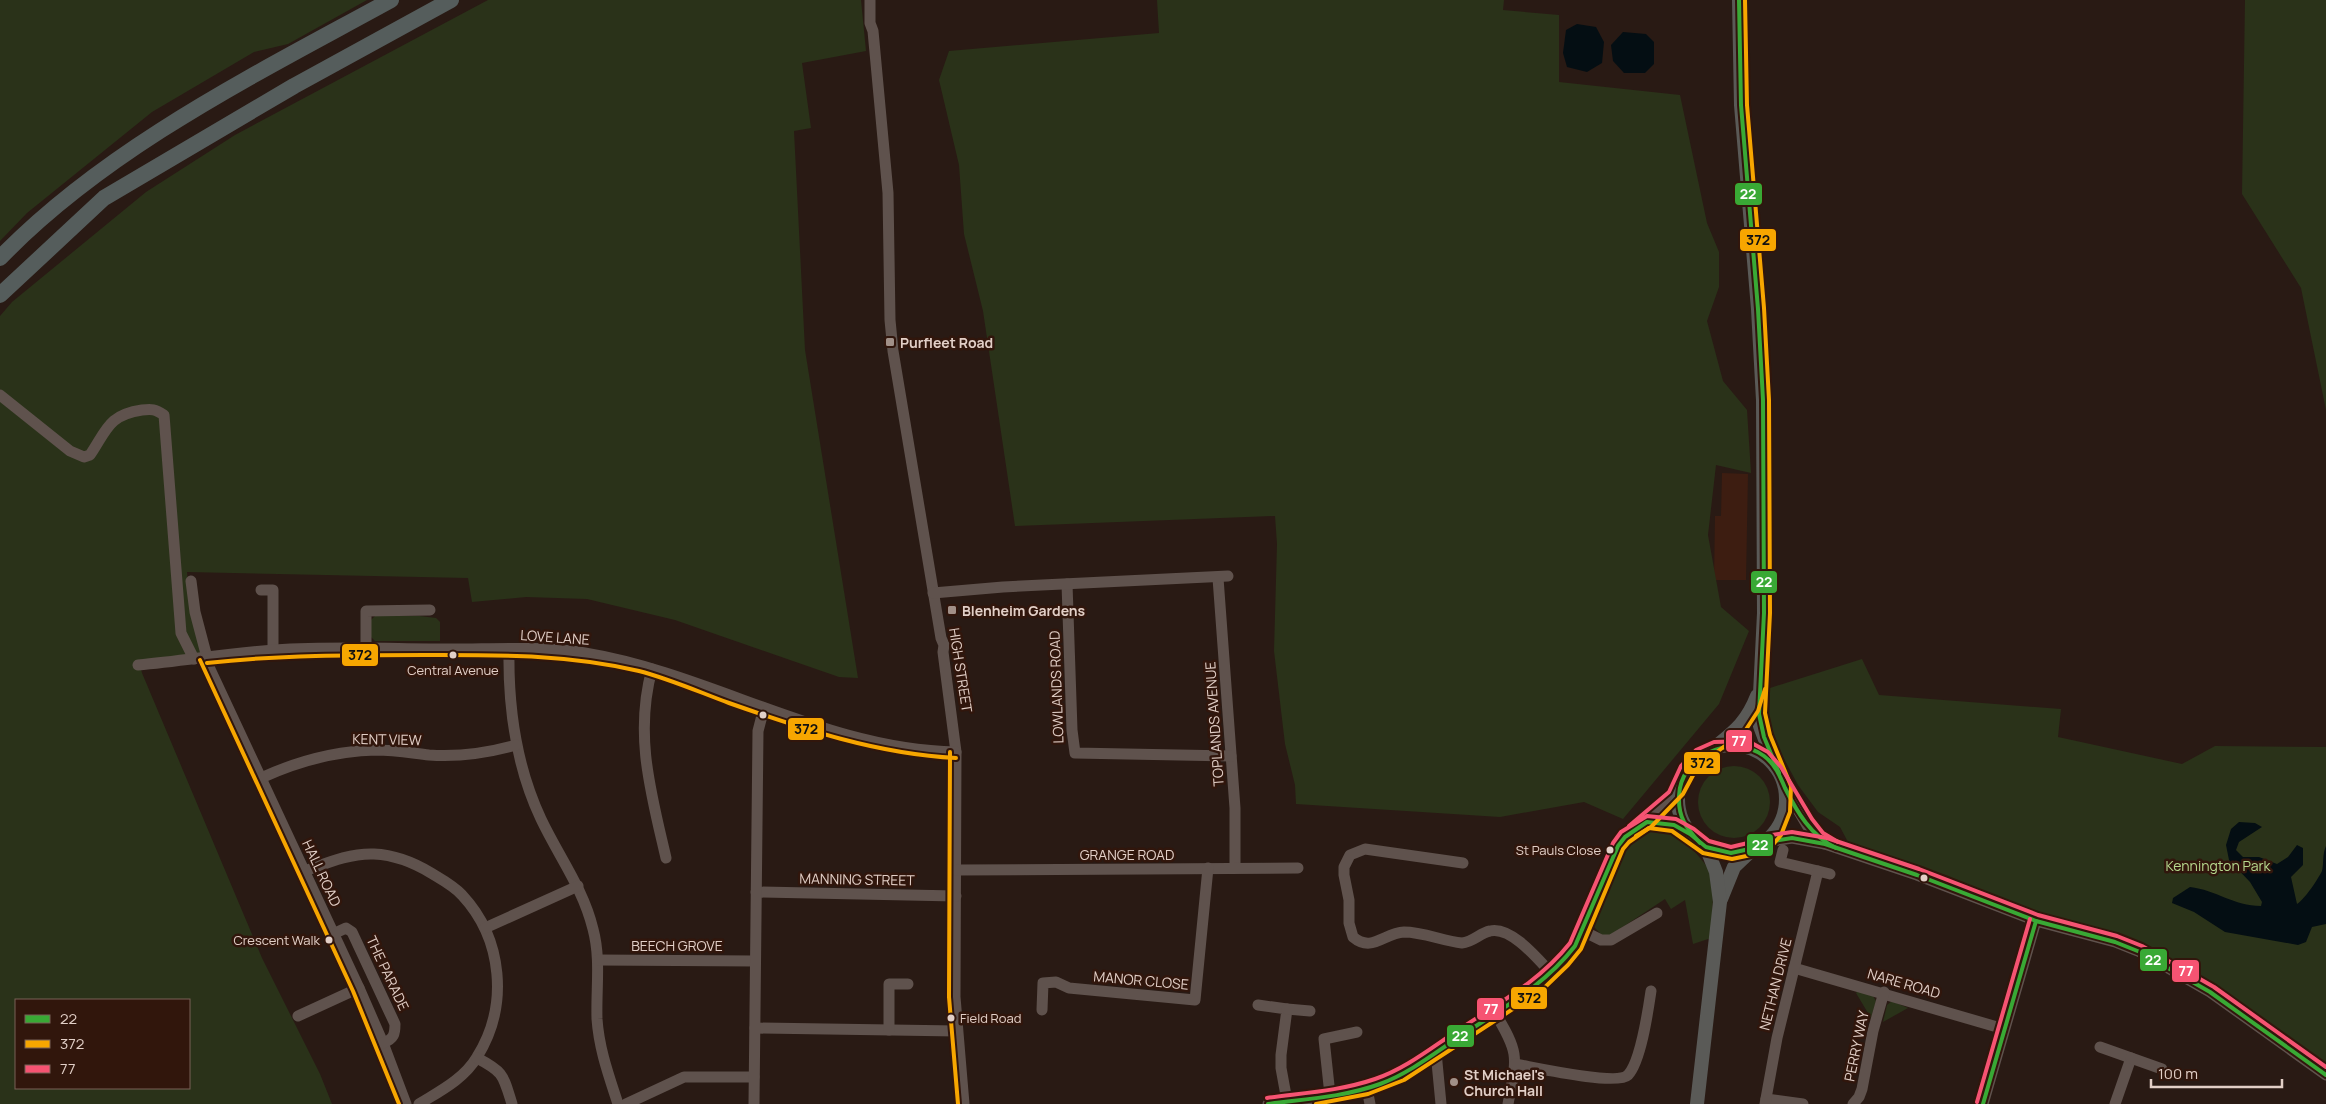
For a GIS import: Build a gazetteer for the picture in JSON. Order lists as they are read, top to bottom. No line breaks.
{"streets":{"street":["LOVE LANE","HIGH STREET","LOWLANDS ROAD","TOPLANDS AVENUE","KENT VIEW","GRANGE ROAD","HALL ROAD","MANNING STREET","BEECH GROVE","THE PARADE","MANOR CLOSE","NARE ROAD","NETHAN DRIVE","PERRY WAY"]},"crossings":[["LOVE LANE","HIGH STREET"],["LOVE LANE","HALL ROAD"],["LOWLANDS ROAD","TOPLANDS AVENUE"],["TOPLANDS AVENUE","GRANGE ROAD"],["KENT VIEW","HALL ROAD"],["GRANGE ROAD","MANOR CLOSE"],["HALL ROAD","THE PARADE"],["NARE ROAD","NETHAN DRIVE"],["NARE ROAD","PERRY WAY"]],"parks":["Kennington Park"],"places":{"transit":["Purfleet Road","Blenheim Gardens"],"other":["Central Avenue","St Pauls Close","Crescent Walk","Field Road","St Michael's Church Hall"]},"lines":["transit line 22","transit line 372","transit line 77"],"legend":["22","372","77"],"scale_bar":"100 m"}
